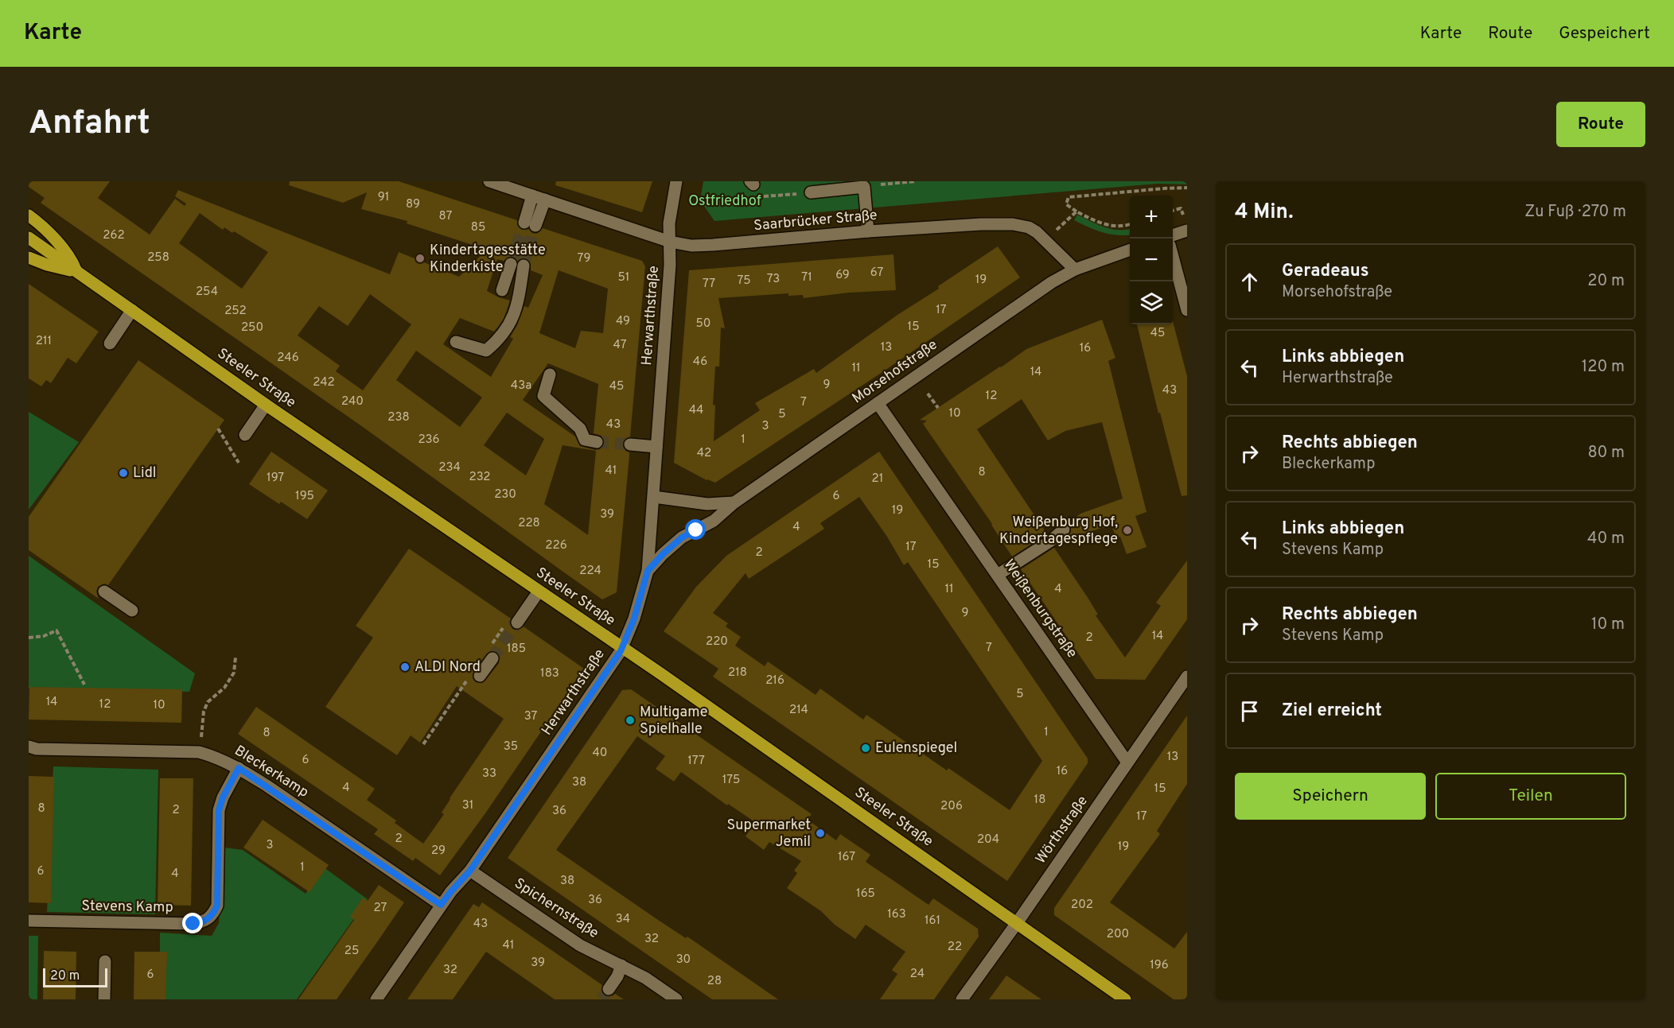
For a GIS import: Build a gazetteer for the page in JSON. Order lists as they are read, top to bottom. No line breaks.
{"streets":{"main road":["Steeler Straße"],"street":["Saarbrücker Straße","Herwarthstraße","Morsehofstraße","Weißenburgstraße","Bleckerkamp","Wörthstraße","Stevens Kamp","Spichernstraße"]},"crossings":[["Saarbrücker Straße","Herwarthstraße"],["Saarbrücker Straße","Morsehofstraße"],["Herwarthstraße","Morsehofstraße"],["Herwarthstraße","Steeler Straße"],["Herwarthstraße","Bleckerkamp"],["Herwarthstraße","Spichernstraße"],["Morsehofstraße","Weißenburgstraße"],["Steeler Straße","Wörthstraße"],["Weißenburgstraße","Wörthstraße"],["Bleckerkamp","Stevens Kamp"]],"parks":["Ostfriedhof"],"places":["Kindertagesstätte Kinderkiste","Lidl","Weißenburg Hof, Kindertagespflege","ALDI Nord","Multigame Spielhalle","Eulenspiegel","Supermarket Jemil"],"house_numbers":["91","89","87","85","262","258","79","67","69","51","71","73","19","75","77","254","17","252","49","50","15","250","45","211","47","13","16","246","46","11","14","242","9","43a","45","43","12","240","7","44","10","5","238","43","3","236","1","42","234","41","8","232","197","21","230","195","6","19","39","228","4","226","17","2","15","224","11","4","9","14","2","220","7","185","218","183","216","5","14","12","10","214","37","1","8","35","40","13","6","177","16","33","175","38","4","15","18","31","206","8","2","36","17","2","204","3","19","29","167","1","6","4","38","165","36","202","27","163","34","161","43","200","32","41","22","25","30","39","196","32","24","6","28"],"scale_bar":"20 m","page":{"header":"Karte","nav":["Karte","Route","Gespeichert"],"buttons":["Route",["Speichern","Teilen"]],"title":"Anfahrt","heading":["4 Min.","Zu Fuß · 270 m"],"map_buttons":["+","−"],"list":[["Geradeaus","Morsehofstraße","20 m"],["Links abbiegen","Herwarthstraße","120 m"],["Rechts abbiegen","Bleckerkamp","80 m"],["Links abbiegen","Stevens Kamp","40 m"],["Rechts abbiegen","Stevens Kamp","10 m"],"Ziel erreicht"],"scale":"20 m"}}
